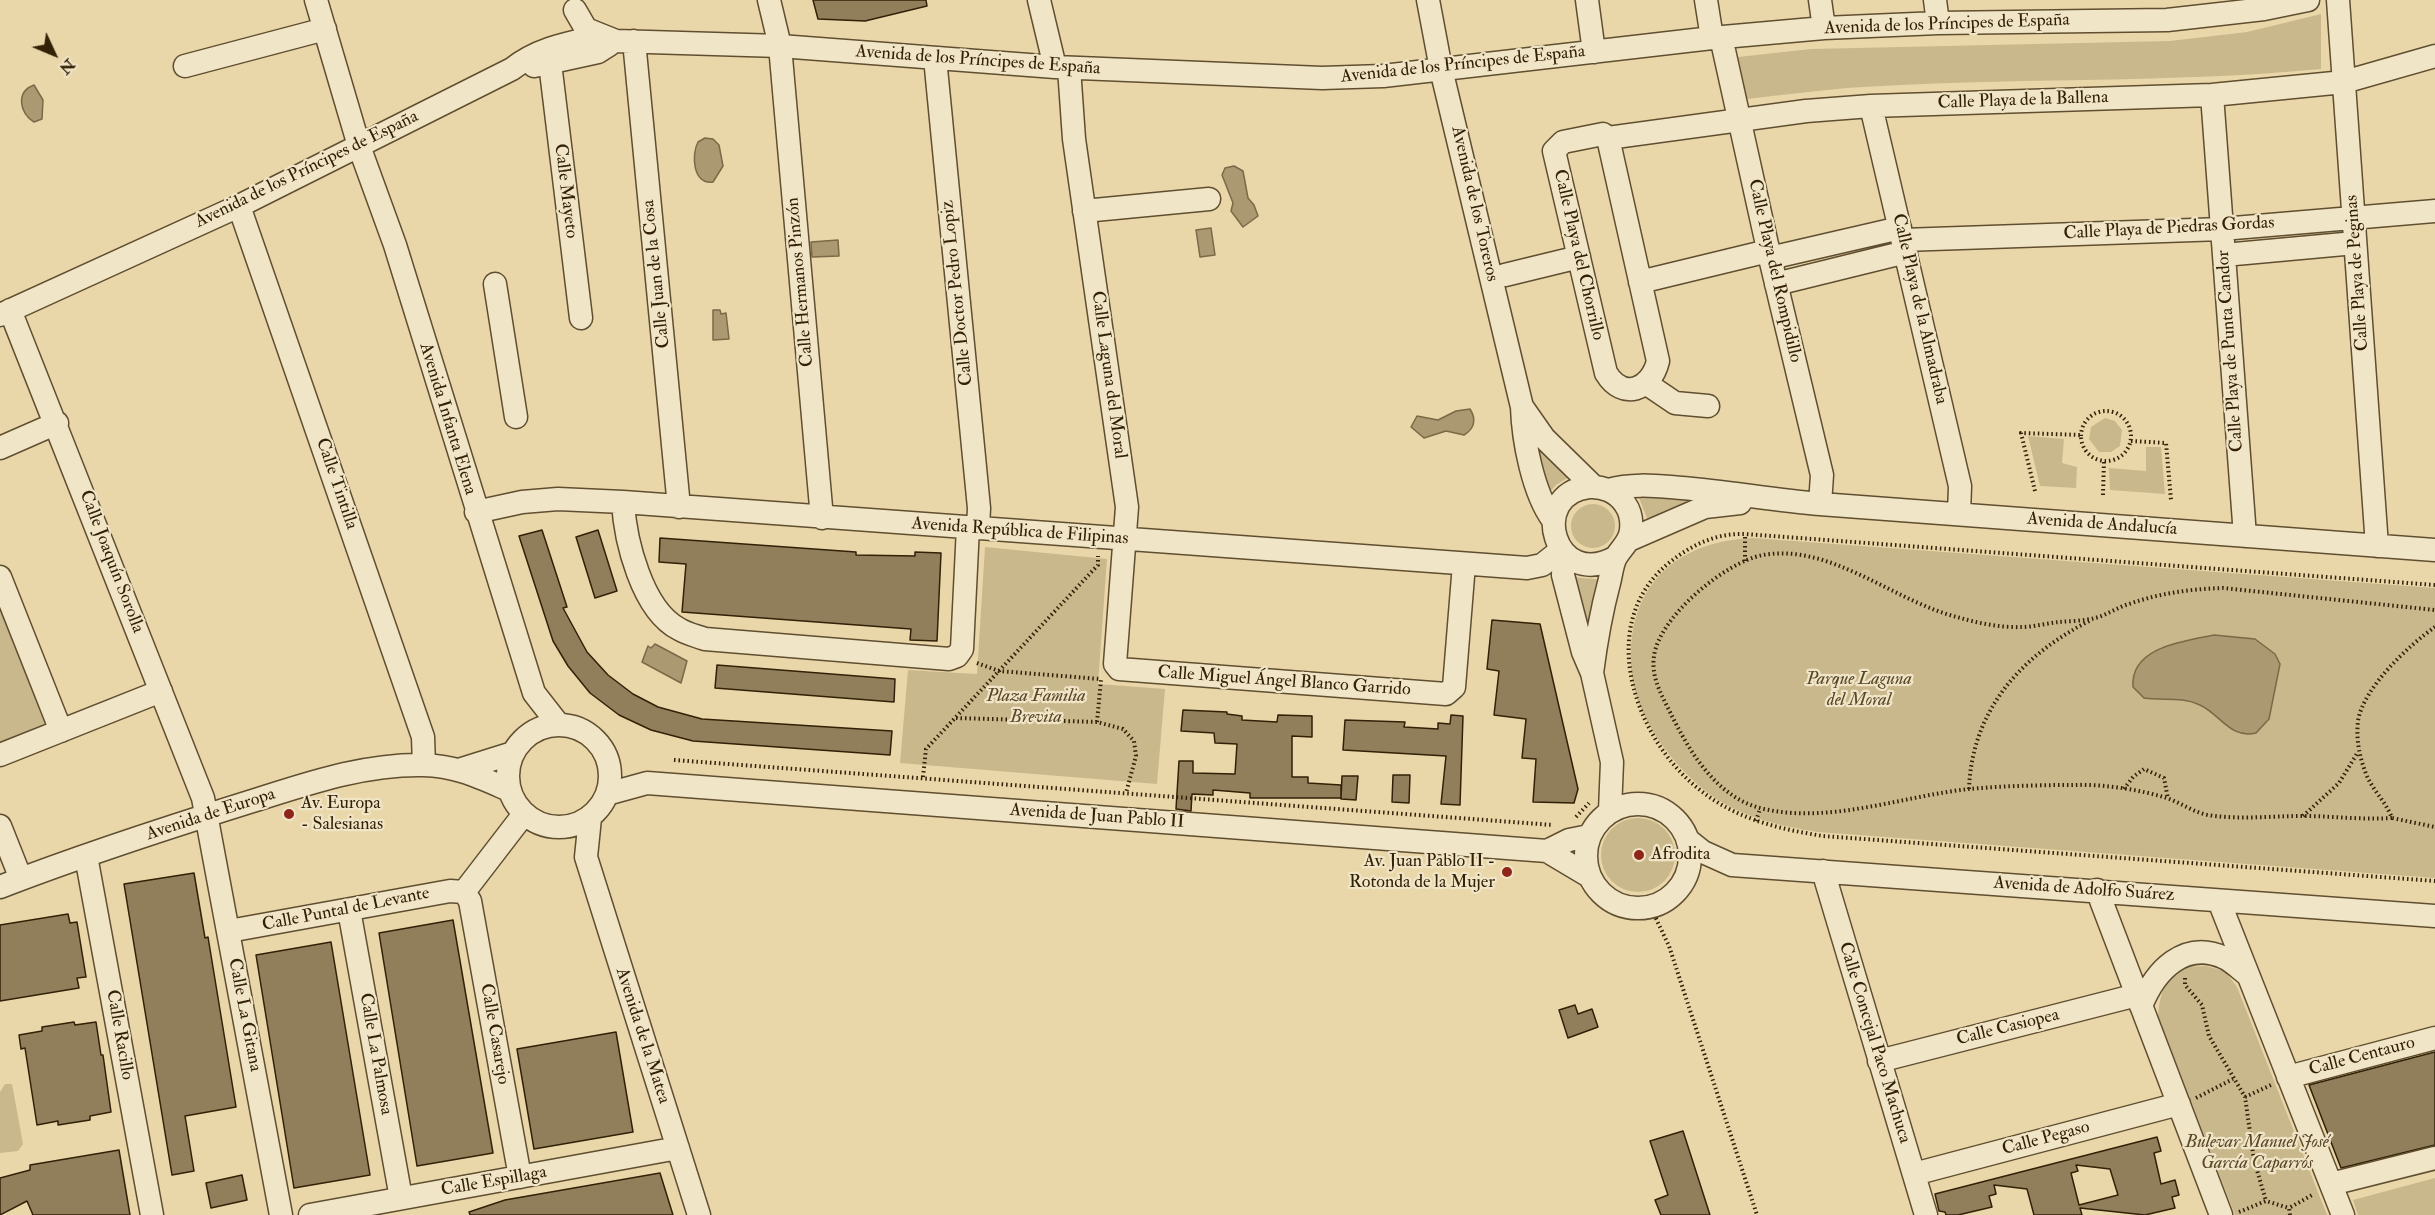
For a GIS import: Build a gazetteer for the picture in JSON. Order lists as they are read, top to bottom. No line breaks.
{"streets":{"street":["Avenida de los Príncipes de España","Calle Playa de la Ballena","Calle Mayeto","Avenida de los Toreros","Calle Playa de Piedras Gordas","Calle Playa del Chorrillo","Calle Playa del Rompidillo","Calle Playa de Peginas","Calle Juan de la Cosa","Calle Hermanos Pinzón","Calle Doctor Pedro Lopiz","Calle Playa de la Almadraba","Calle Playa de Punta Candor","Calle Laguna del Moral","Avenida Infanta Elena","Calle Tintilla","Avenida de Andalucía","Avenida República de Filipinas","Calle Joaquín Sorolla","Calle Miguel Ángel Blanco Garrido","Avenida de Europa","Avenida de Juan Pablo II","Avenida de Adolfo Suárez","Calle Puntal de Levante","Calle La Gitana","Calle Casiopea","Calle Casarejo","Calle Racillo","Avenida de la Matea","Calle Concejal Paco Machuca","Calle La Palmosa","Calle Centauro","Calle Pegaso","Calle Espillaga"]},"crossings":[["Avenida de los Príncipes de España","Calle Mayeto"],["Avenida de los Príncipes de España","Avenida de los Toreros"],["Avenida de los Príncipes de España","Calle Playa del Rompidillo"],["Avenida de los Príncipes de España","Calle Juan de la Cosa"],["Avenida de los Príncipes de España","Calle Hermanos Pinzón"],["Avenida de los Príncipes de España","Calle Doctor Pedro Lopiz"],["Avenida de los Príncipes de España","Calle Laguna del Moral"],["Avenida de los Príncipes de España","Avenida Infanta Elena"],["Avenida de los Príncipes de España","Calle Tintilla"],["Avenida de los Príncipes de España","Calle Joaquín Sorolla"],["Calle Playa de la Ballena","Calle Playa del Chorrillo"],["Calle Playa de la Ballena","Calle Playa del Rompidillo"],["Calle Playa de la Ballena","Calle Playa de Peginas"],["Calle Playa de la Ballena","Calle Playa de la Almadraba"],["Calle Playa de la Ballena","Calle Playa de Punta Candor"],["Avenida de los Toreros","Avenida de Andalucía"],["Avenida de los Toreros","Avenida República de Filipinas"],["Calle Playa de Piedras Gordas","Calle Playa de Peginas"],["Calle Playa de Piedras Gordas","Calle Playa de la Almadraba"],["Calle Playa de Piedras Gordas","Calle Playa de Punta Candor"],["Calle Playa del Rompidillo","Avenida de Andalucía"],["Calle Playa de Peginas","Avenida de Andalucía"],["Calle Juan de la Cosa","Avenida República de Filipinas"],["Calle Hermanos Pinzón","Avenida República de Filipinas"],["Calle Doctor Pedro Lopiz","Avenida República de Filipinas"],["Calle Playa de la Almadraba","Avenida de Andalucía"],["Calle Playa de Punta Candor","Avenida de Andalucía"],["Calle Laguna del Moral","Avenida República de Filipinas"],["Avenida Infanta Elena","Avenida República de Filipinas"],["Avenida Infanta Elena","Avenida de Europa"],["Avenida Infanta Elena","Avenida de Juan Pablo II"],["Avenida Infanta Elena","Avenida de la Matea"],["Calle Tintilla","Avenida de Europa"],["Avenida de Andalucía","Avenida República de Filipinas"],["Avenida República de Filipinas","Calle Miguel Ángel Blanco Garrido"],["Calle Joaquín Sorolla","Avenida de Europa"],["Calle Joaquín Sorolla","Calle La Gitana"],["Avenida de Europa","Avenida de Juan Pablo II"],["Avenida de Europa","Calle La Gitana"],["Avenida de Europa","Calle Racillo"],["Avenida de Europa","Avenida de la Matea"],["Avenida de Juan Pablo II","Avenida de Adolfo Suárez"],["Avenida de Juan Pablo II","Avenida de la Matea"],["Avenida de Adolfo Suárez","Calle Concejal Paco Machuca"],["Calle Puntal de Levante","Calle La Gitana"],["Calle Puntal de Levante","Calle Casarejo"],["Calle Puntal de Levante","Calle La Palmosa"],["Calle Casiopea","Calle Concejal Paco Machuca"],["Calle Casarejo","Calle Espillaga"],["Avenida de la Matea","Calle Espillaga"],["Calle Concejal Paco Machuca","Calle Pegaso"],["Calle La Palmosa","Calle Espillaga"]],"parks":["Parque Laguna del Moral","Plaza Familia Brevita","Bulevar Manuel José García Caparrós"],"places":["Av. Europa - Salesianas","Afrodita","Av. Juan Pablo II - Rotonda de la Mujer"],"north":"bottom right"}
